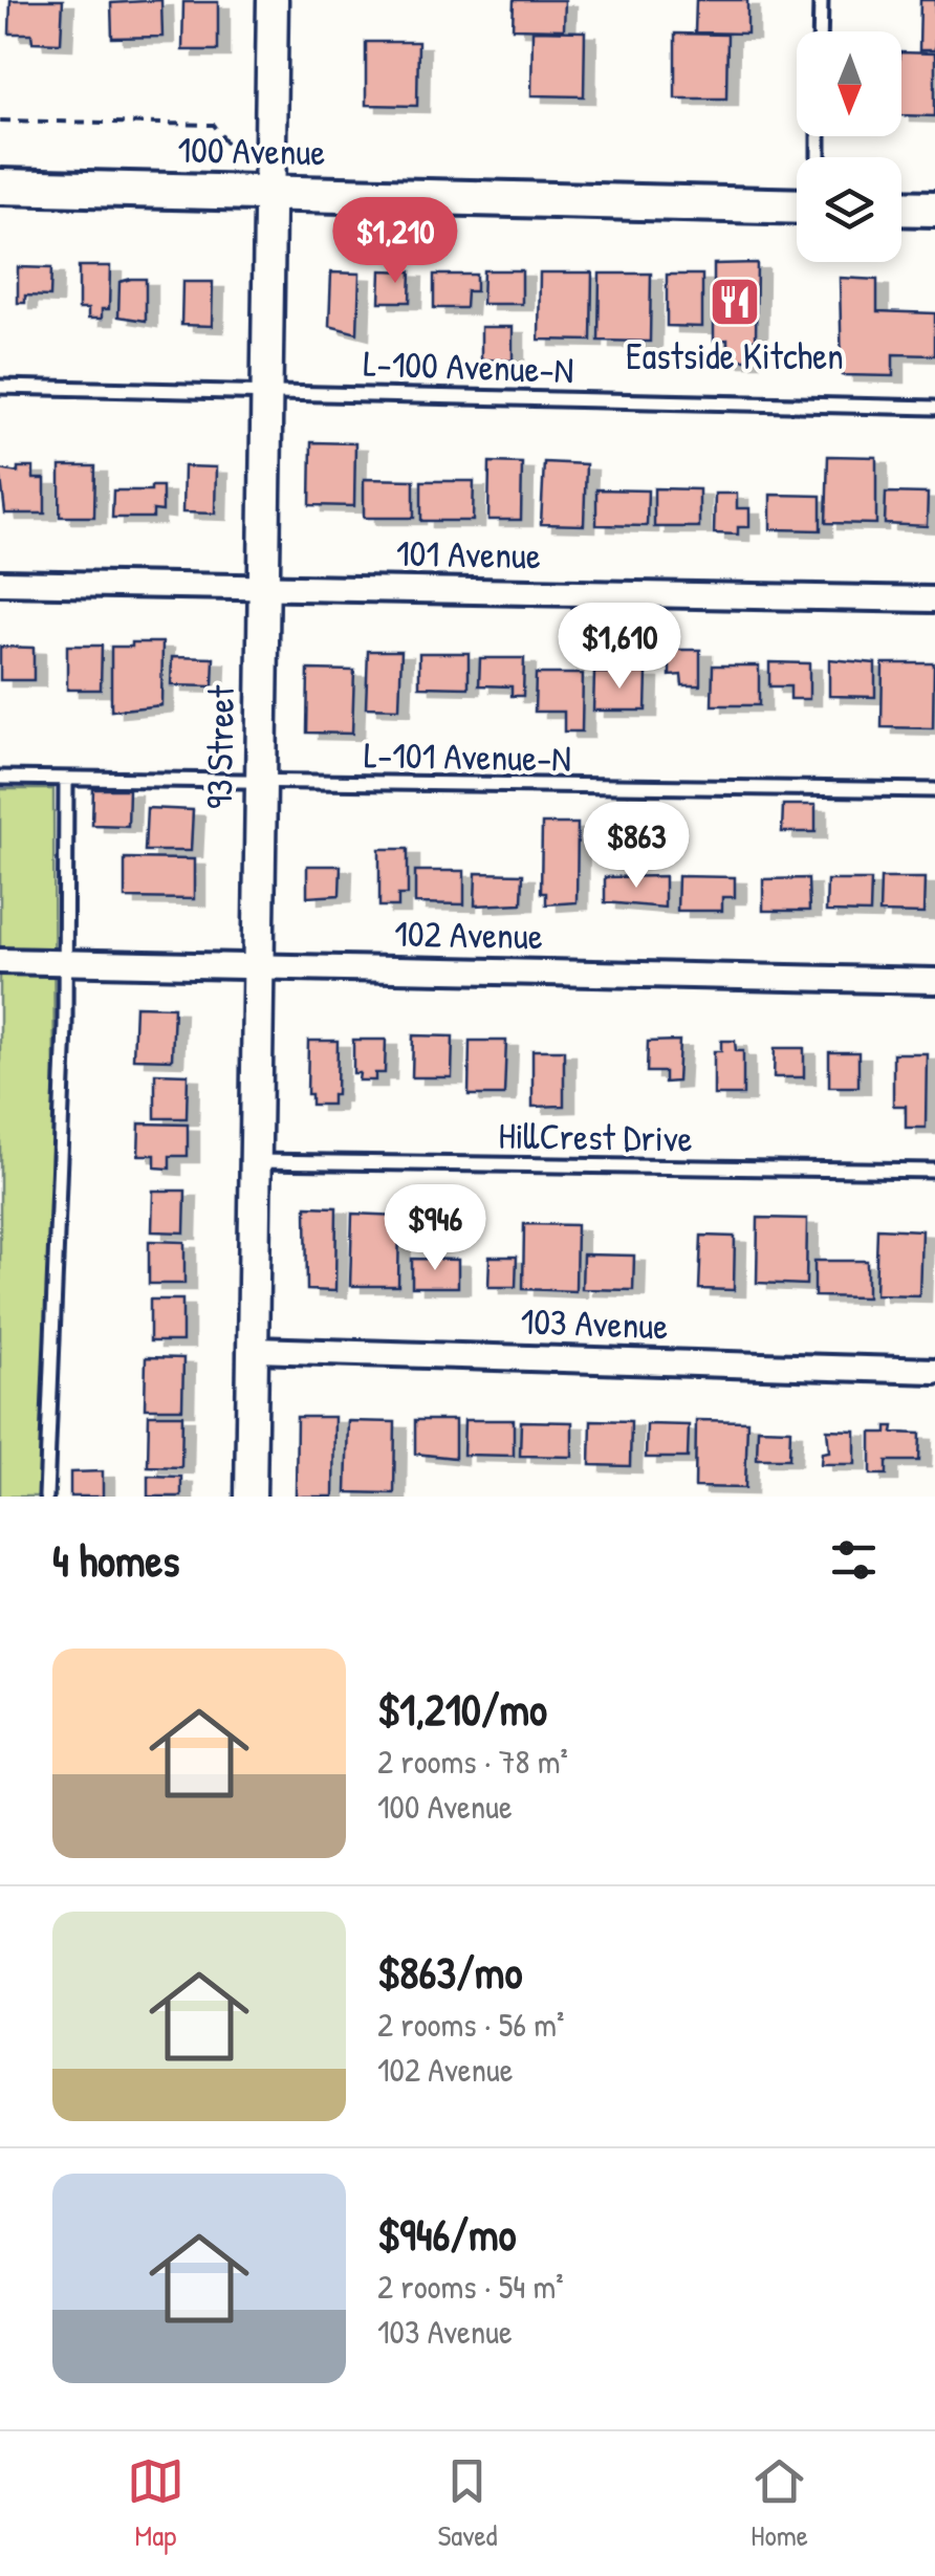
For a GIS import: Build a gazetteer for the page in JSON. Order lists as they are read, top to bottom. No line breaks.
{"streets":{"main road":["100 Avenue"],"street":["101 Avenue","93 Street","102 Avenue","103 Avenue"],"lane":["L-100 Avenue-N","L-101 Avenue-N","HillCrest Drive"]},"crossings":[["100 Avenue","93 Street"],["L-100 Avenue-N","93 Street"],["101 Avenue","93 Street"],["93 Street","L-101 Avenue-N"],["93 Street","102 Avenue"],["93 Street","HillCrest Drive"],["93 Street","103 Avenue"]],"places":{"restaurant":["Eastside Kitchen"]},"north":"bottom","page":{"price":["$1,210","$1,610","$863","$946"],"heading":"4 homes","list":[{"name":"$1,210/mo","note":"2 rooms · 78 m² · 100 Avenue"},{"name":"$863/mo","note":"2 rooms · 56 m² · 102 Avenue"},{"name":"$946/mo","note":"2 rooms · 54 m² · 103 Avenue"}],"tabs":["Map","Saved","Home"]}}
